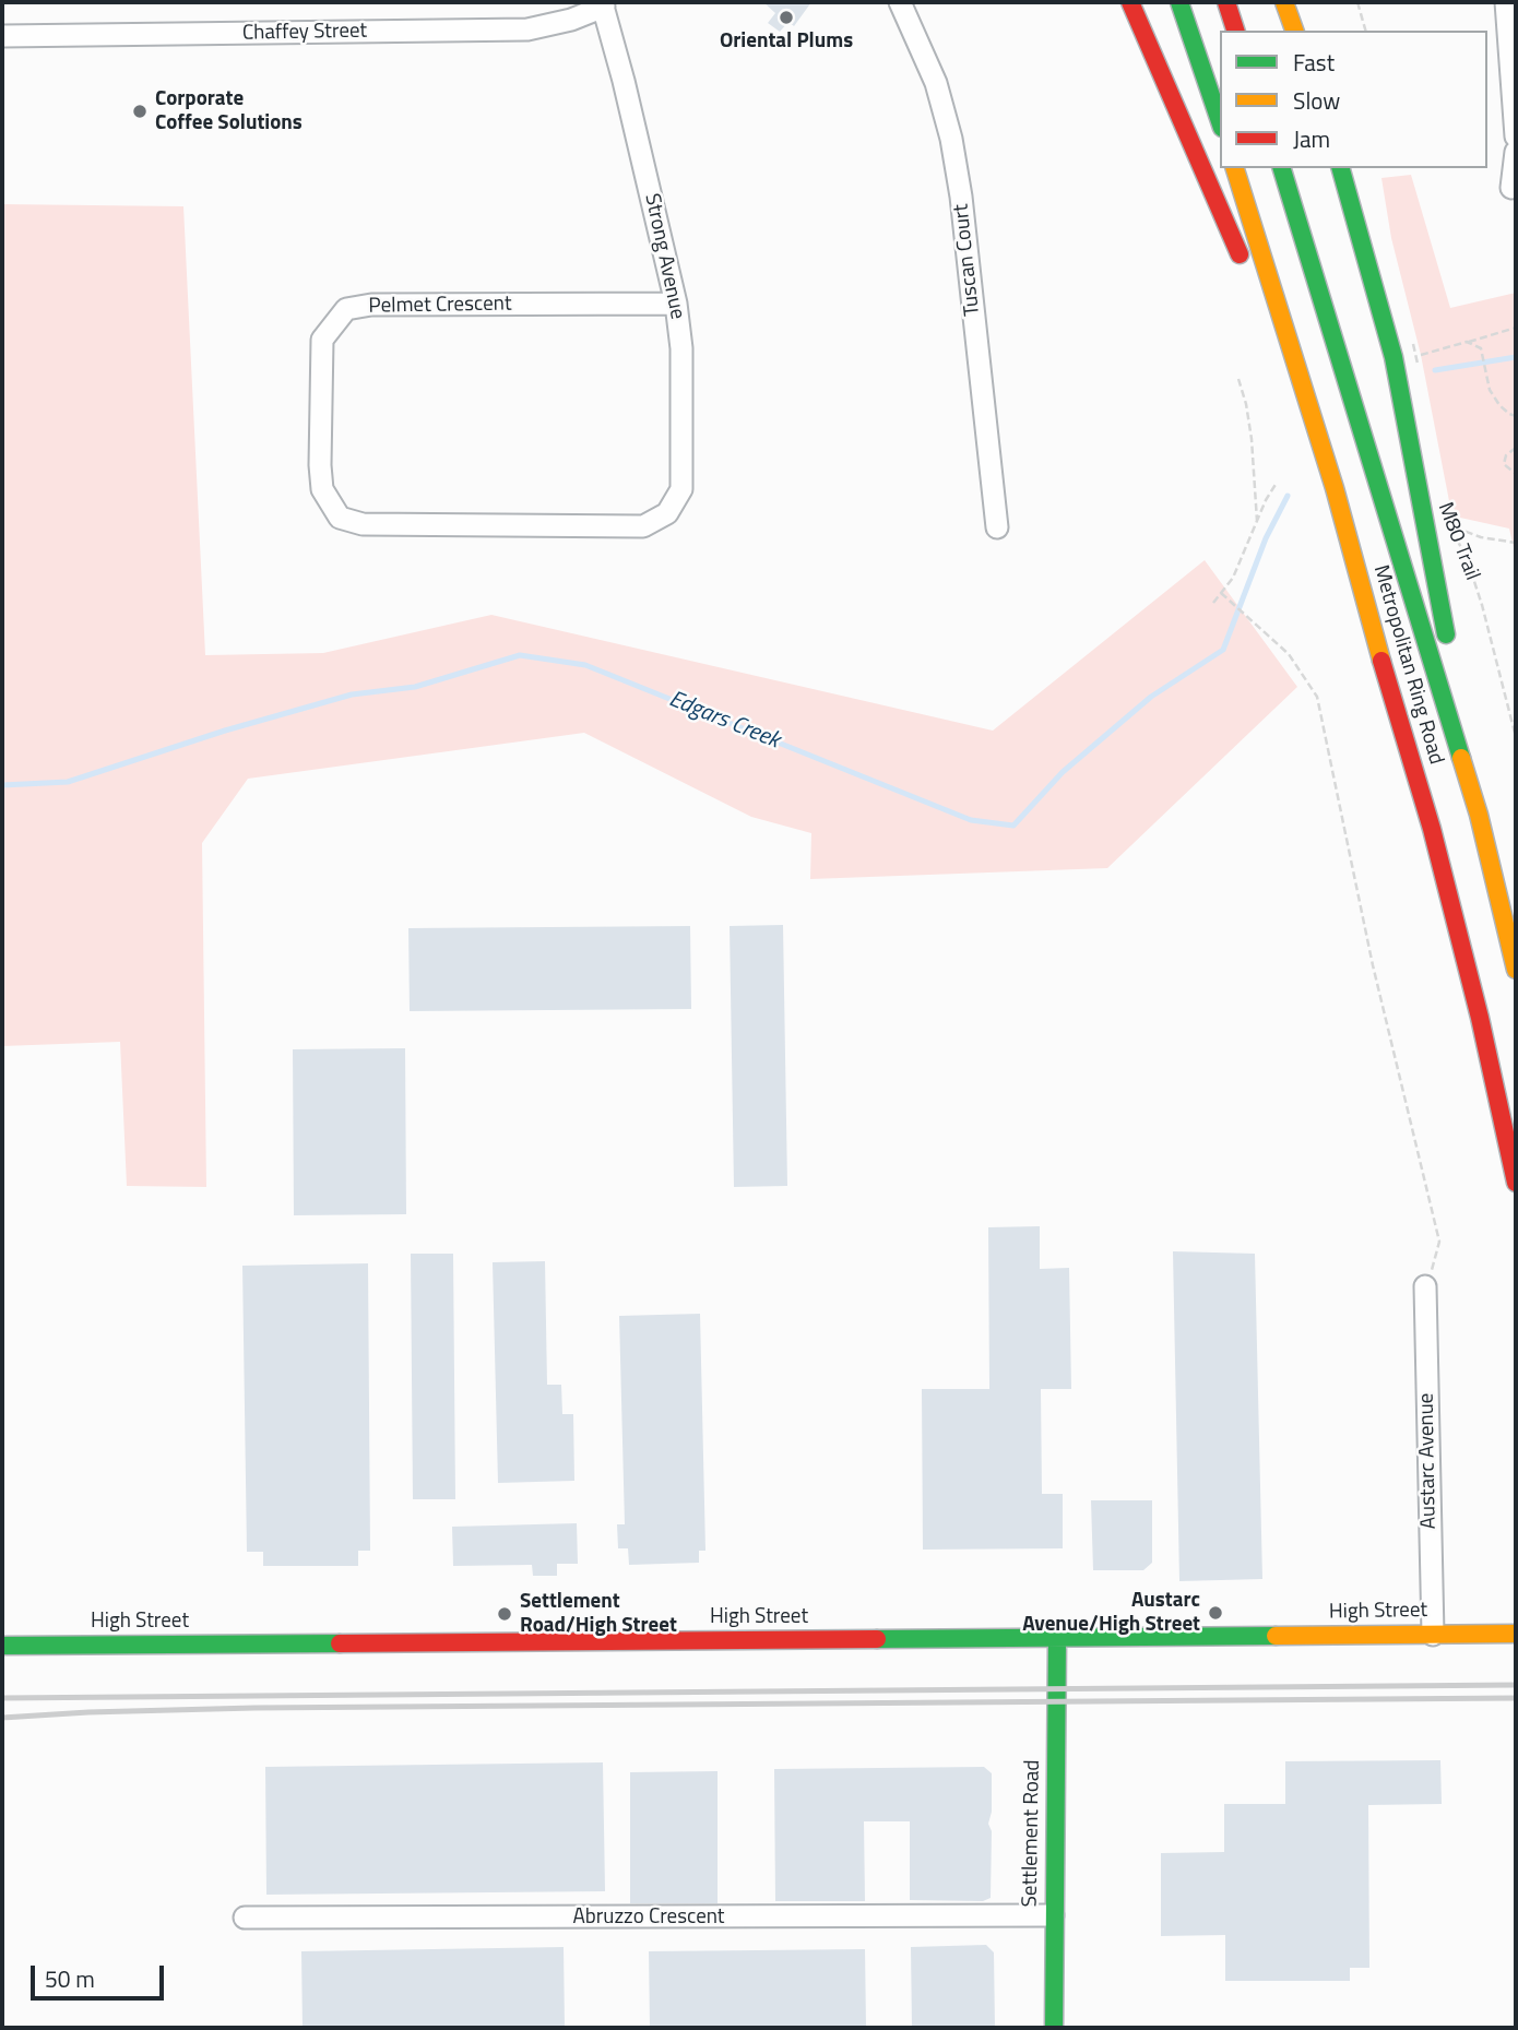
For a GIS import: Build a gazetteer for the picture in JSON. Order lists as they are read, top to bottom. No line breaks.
{"streets":{"main road":["Metropolitan Ring Road","High Street","Settlement Road"],"street":["Chaffey Street","Strong Avenue","Tuscan Court","Pelmet Crescent","Austarc Avenue","Abruzzo Crescent"],"path":["M80 Trail"]},"crossings":[["Chaffey Street","Strong Avenue"],["Strong Avenue","Pelmet Crescent"],["Austarc Avenue","High Street"],["High Street","Settlement Road"],["Settlement Road","Abruzzo Crescent"]],"water":["Edgars Creek"],"places":["Oriental Plums","Corporate Coffee Solutions","Austarc Avenue/High Street","Settlement Road/High Street"],"legend":["Fast","Slow","Jam"],"scale_bar":"50 m"}
